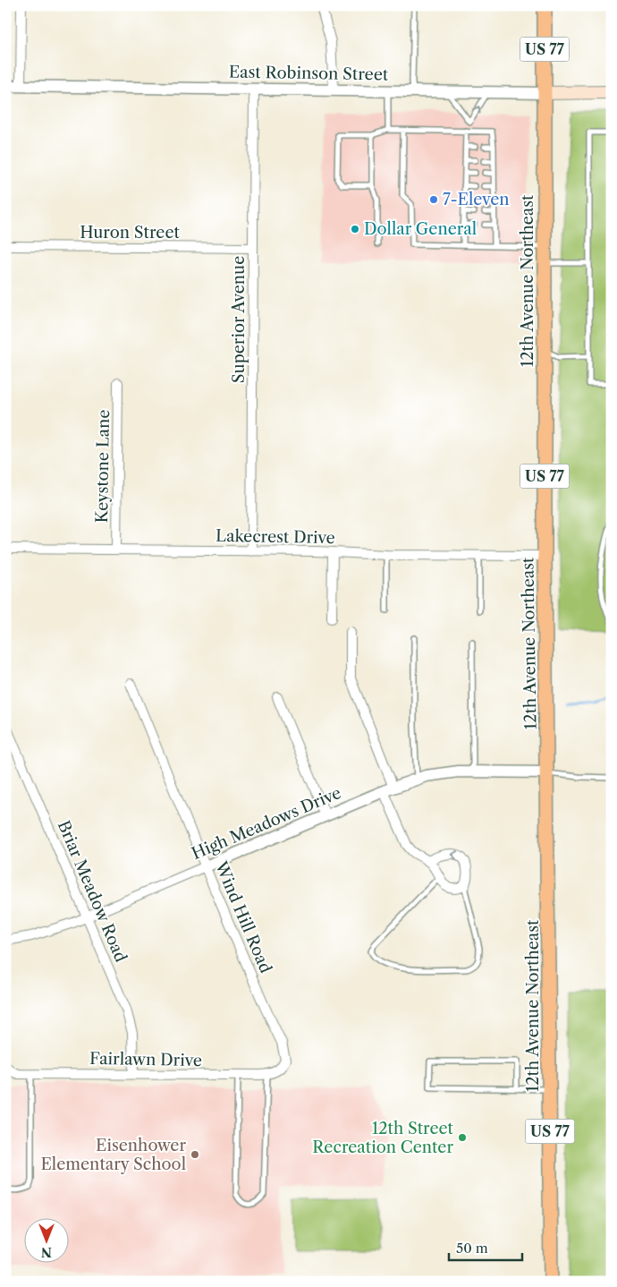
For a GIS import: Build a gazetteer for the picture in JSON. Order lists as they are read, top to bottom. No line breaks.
{"streets":{"main road":["US 77","East Robinson Street","12th Avenue Northeast"],"street":["Huron Street","Superior Avenue","Keystone Lane","Lakecrest Drive","High Meadows Drive","Briar Meadow Road","Wind Hill Road","Fairlawn Drive"]},"crossings":[["East Robinson Street","12th Avenue Northeast"],["East Robinson Street","Superior Avenue"],["Huron Street","Superior Avenue"],["12th Avenue Northeast","Lakecrest Drive"],["12th Avenue Northeast","High Meadows Drive"],["Superior Avenue","Lakecrest Drive"],["Keystone Lane","Lakecrest Drive"],["High Meadows Drive","Briar Meadow Road"],["High Meadows Drive","Wind Hill Road"],["Briar Meadow Road","Fairlawn Drive"],["Wind Hill Road","Fairlawn Drive"]],"places":["7-Eleven","Dollar General","12th Street Recreation Center","Eisenhower Elementary School"],"scale_bar":"50 m","north":"bottom"}
